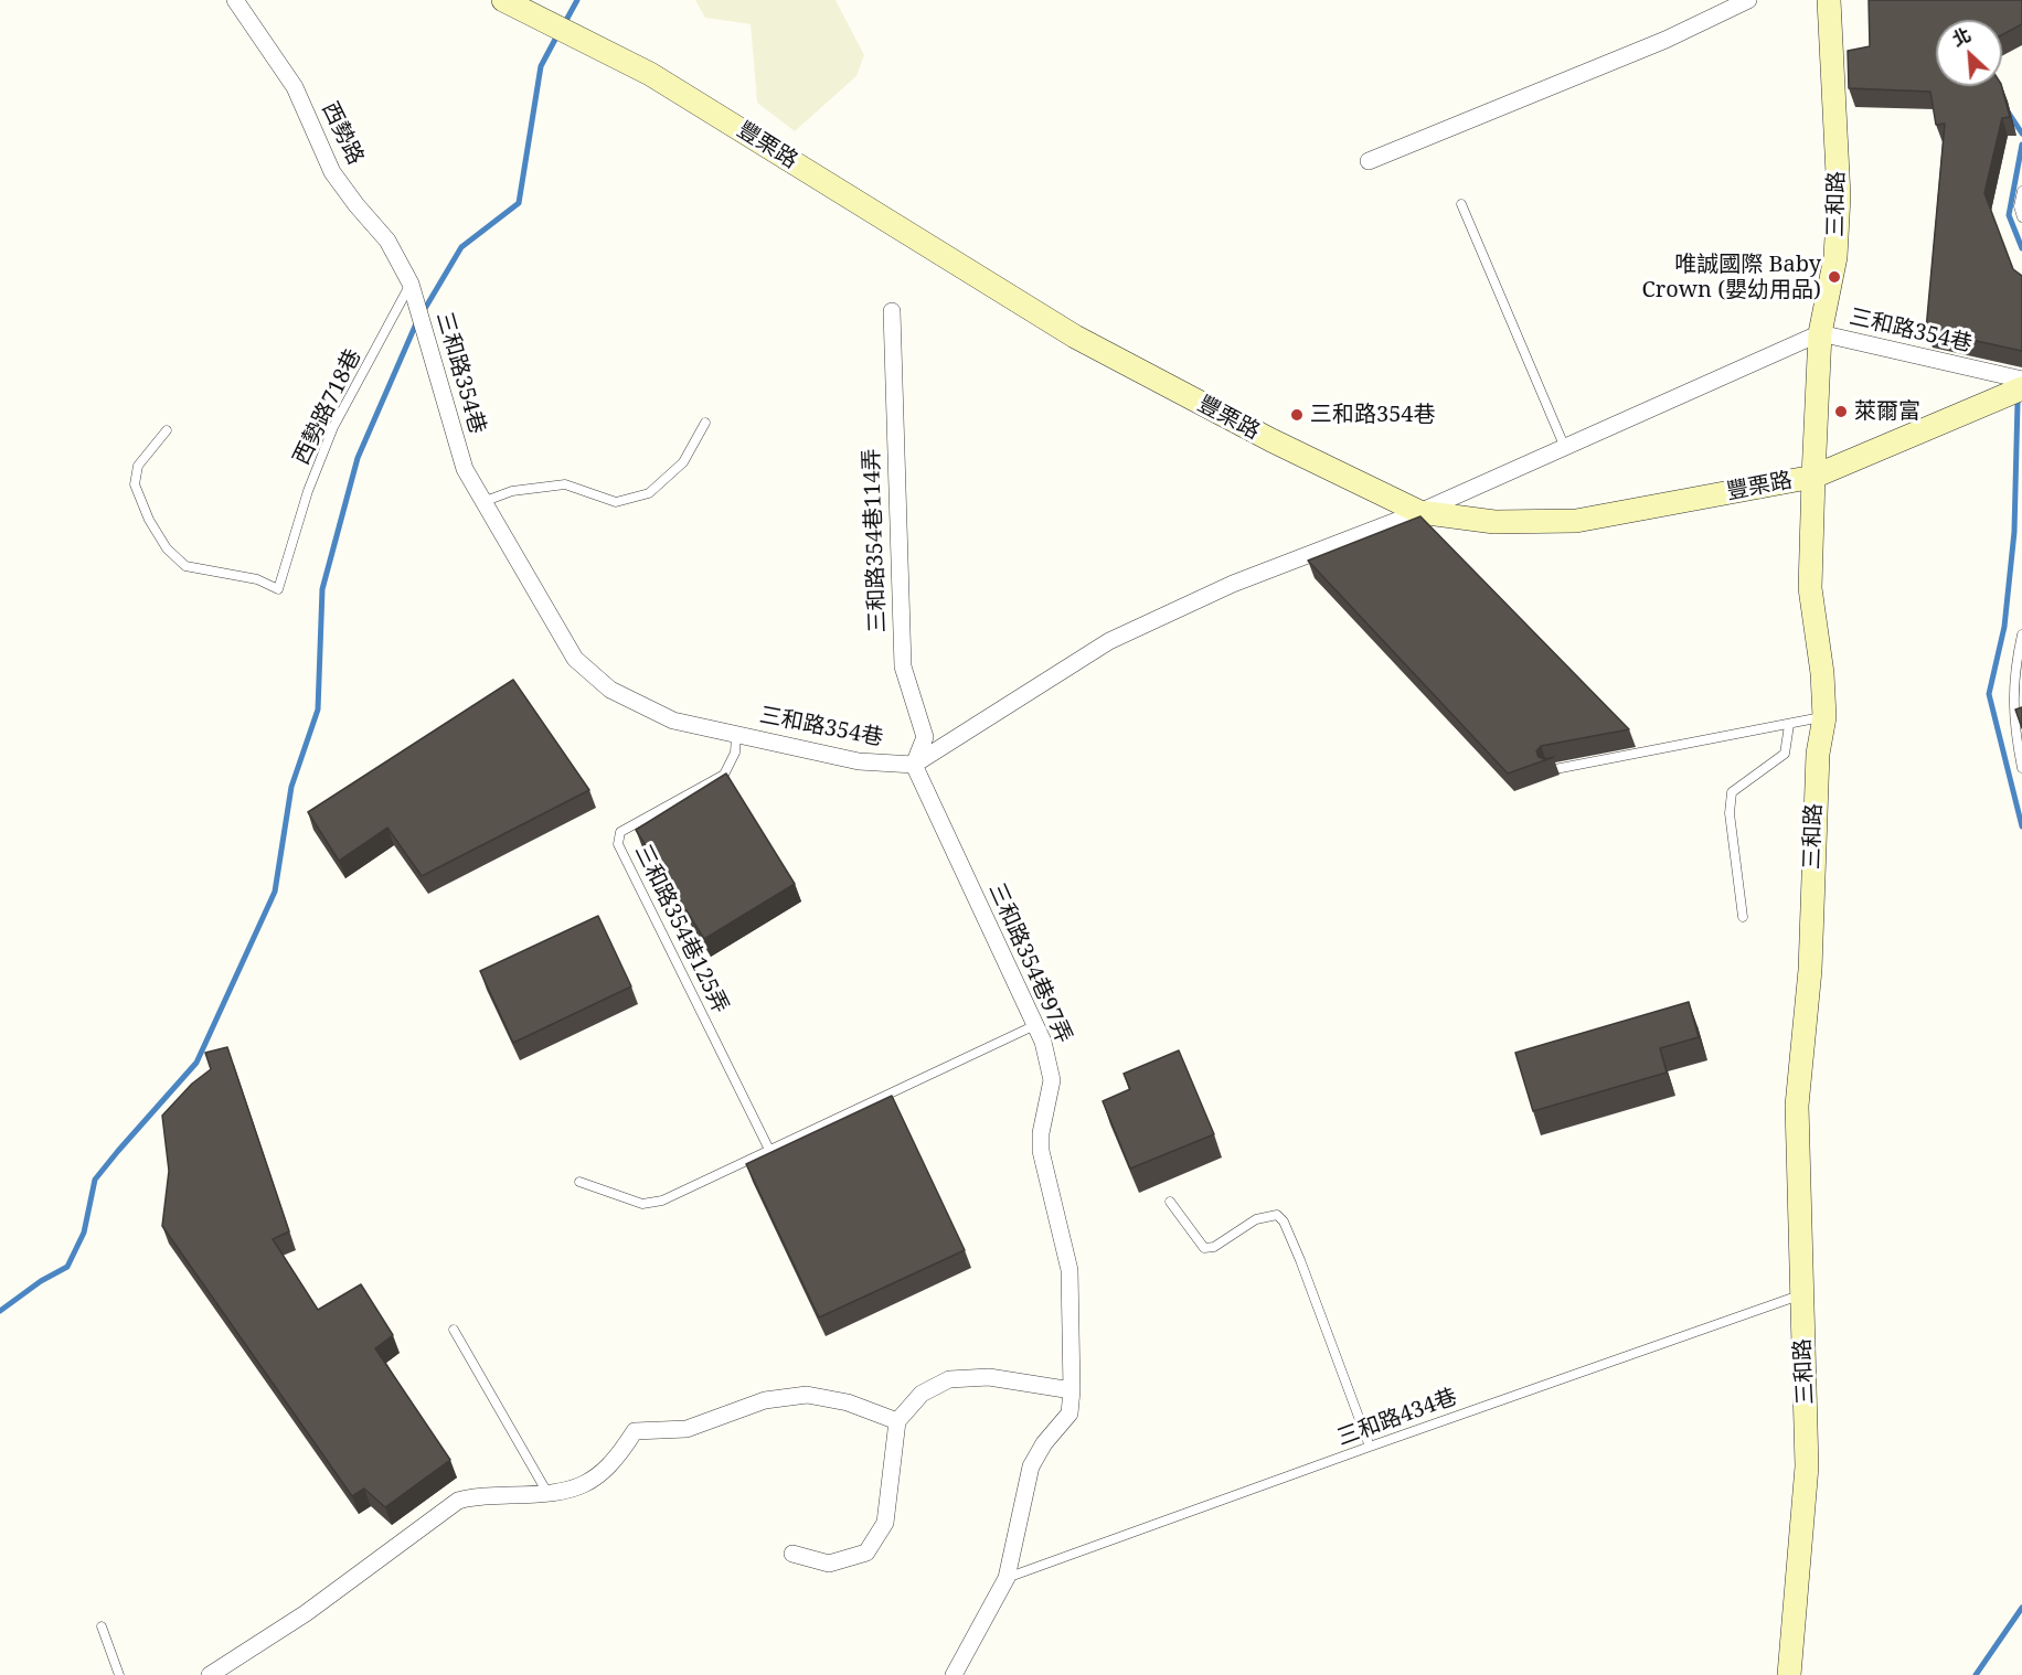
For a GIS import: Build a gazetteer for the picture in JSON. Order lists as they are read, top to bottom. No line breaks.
{"streets":{"street":["西勢路","豐栗路","三和路","三和路354巷","三和路354巷114弄","三和路354巷97弄"],"lane":["西勢路718巷","三和路354巷125弄","三和路434巷"]},"crossings":[["西勢路","三和路354巷"],["西勢路","西勢路718巷"],["豐栗路","三和路"],["豐栗路","三和路354巷"],["三和路","三和路354巷"],["三和路","三和路434巷"],["三和路354巷","西勢路718巷"],["三和路354巷","三和路354巷114弄"],["三和路354巷","三和路354巷125弄"],["三和路354巷","三和路354巷97弄"],["三和路354巷114弄","三和路354巷97弄"],["三和路354巷97弄","三和路434巷"]],"places":["唯誠國際 Baby Crown (嬰幼用品)","萊爾富","三和路354巷"],"north":"top left"}
